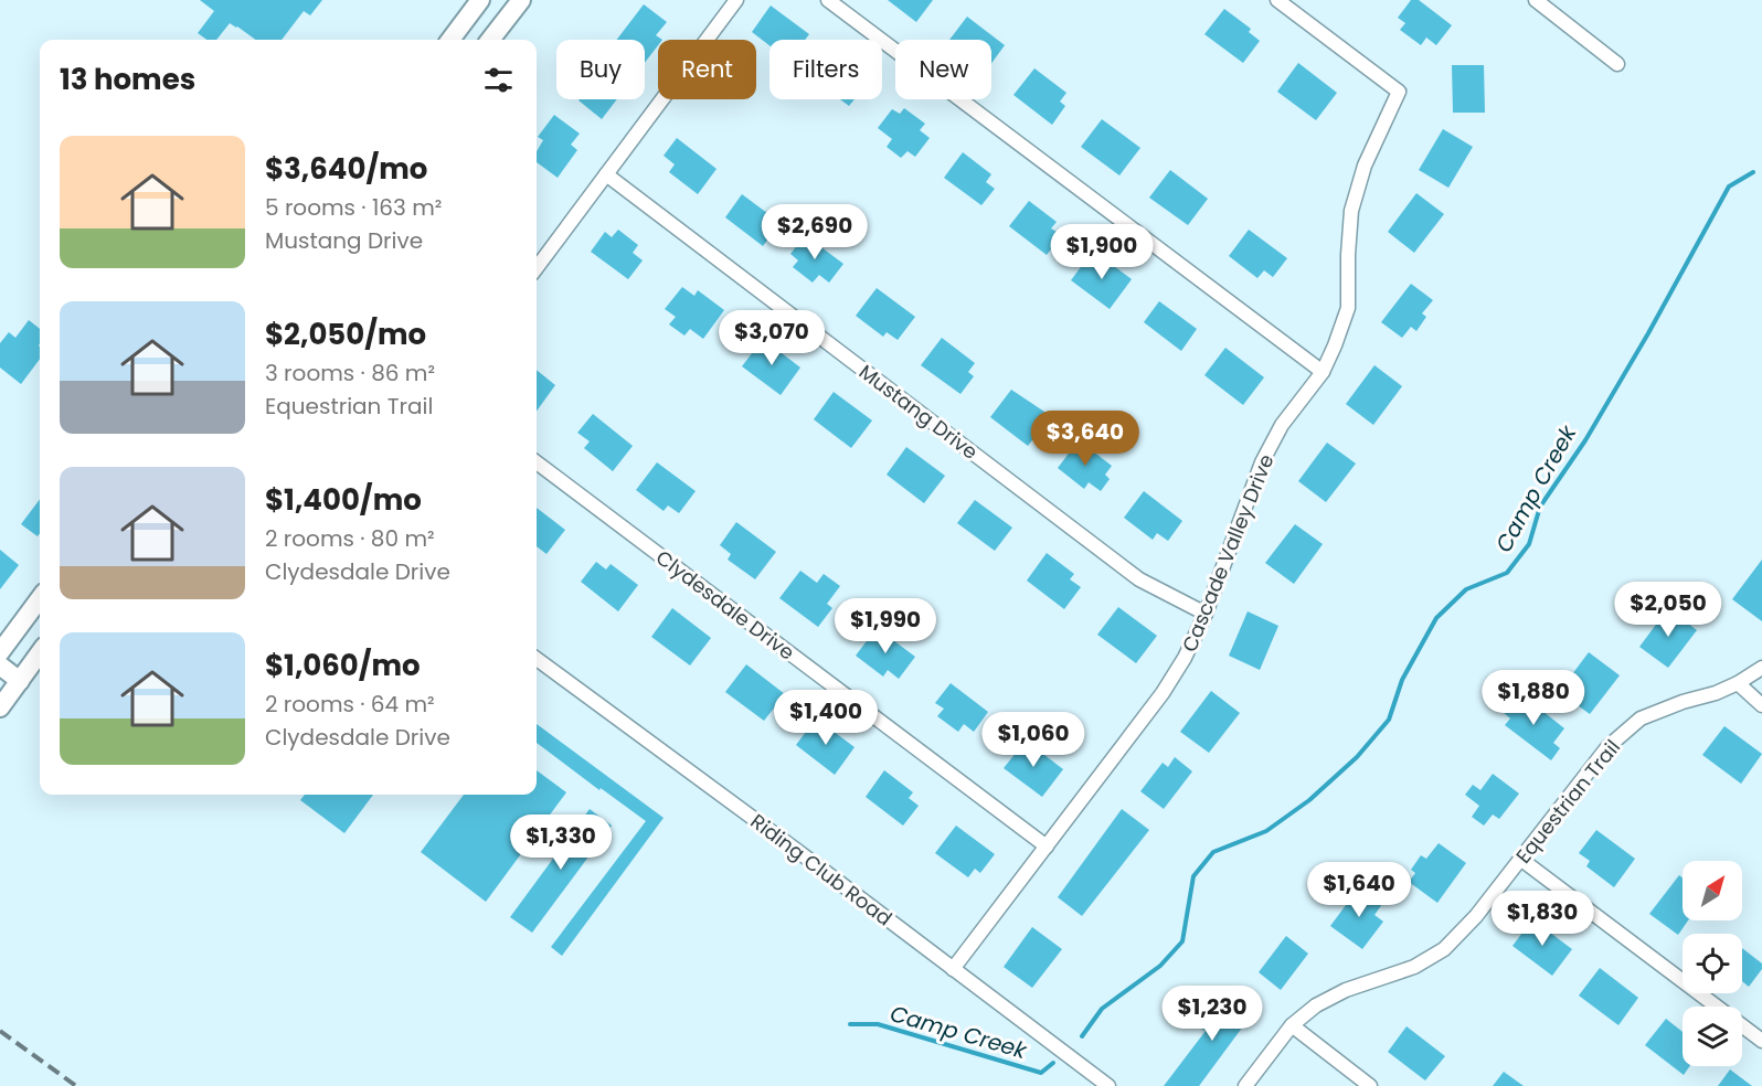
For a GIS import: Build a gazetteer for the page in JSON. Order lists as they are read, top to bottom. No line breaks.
{"streets":{"street":["Mustang Drive","Cascade Valley Drive","Clydesdale Drive","Equestrian Trail","Riding Club Road"]},"crossings":[["Mustang Drive","Cascade Valley Drive"],["Cascade Valley Drive","Clydesdale Drive"],["Cascade Valley Drive","Riding Club Road"]],"water":["Camp Creek"],"north":"top right","page":{"chip":["Buy","Rent","Filters","New"],"heading":"13 homes","list":[{"name":"$3,640/mo","note":"5 rooms · 163 m² · Mustang Drive"},{"name":"$2,050/mo","note":"3 rooms · 86 m² · Equestrian Trail"},{"name":"$1,400/mo","note":"2 rooms · 80 m² · Clydesdale Drive"},{"name":"$1,060/mo","note":"2 rooms · 64 m² · Clydesdale Drive"}],"price":["$2,690","$1,900","$3,070","$3,640","$2,050","$1,990","$1,880","$1,400","$1,060","$1,330","$1,640","$1,830","$1,230"]}}
